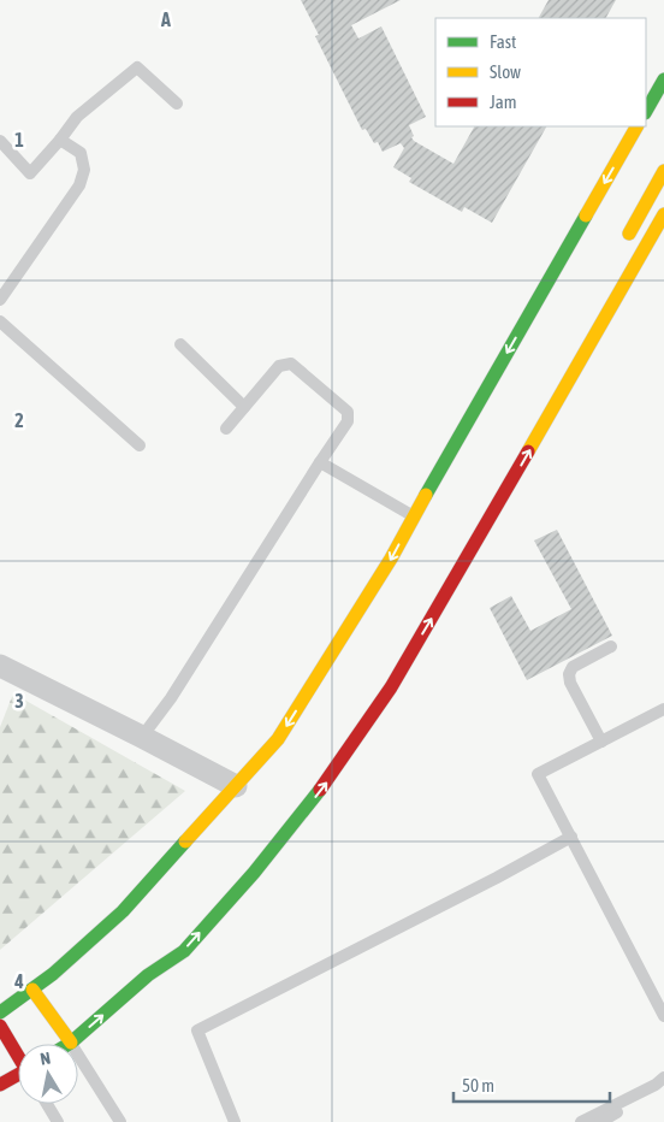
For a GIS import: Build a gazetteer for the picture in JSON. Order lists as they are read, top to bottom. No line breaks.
{"legend":["Fast","Slow","Jam"],"scale_bar":"50 m","north":"top","grid":{"columns":["A"],"rows":["1","2","3","4"]}}
